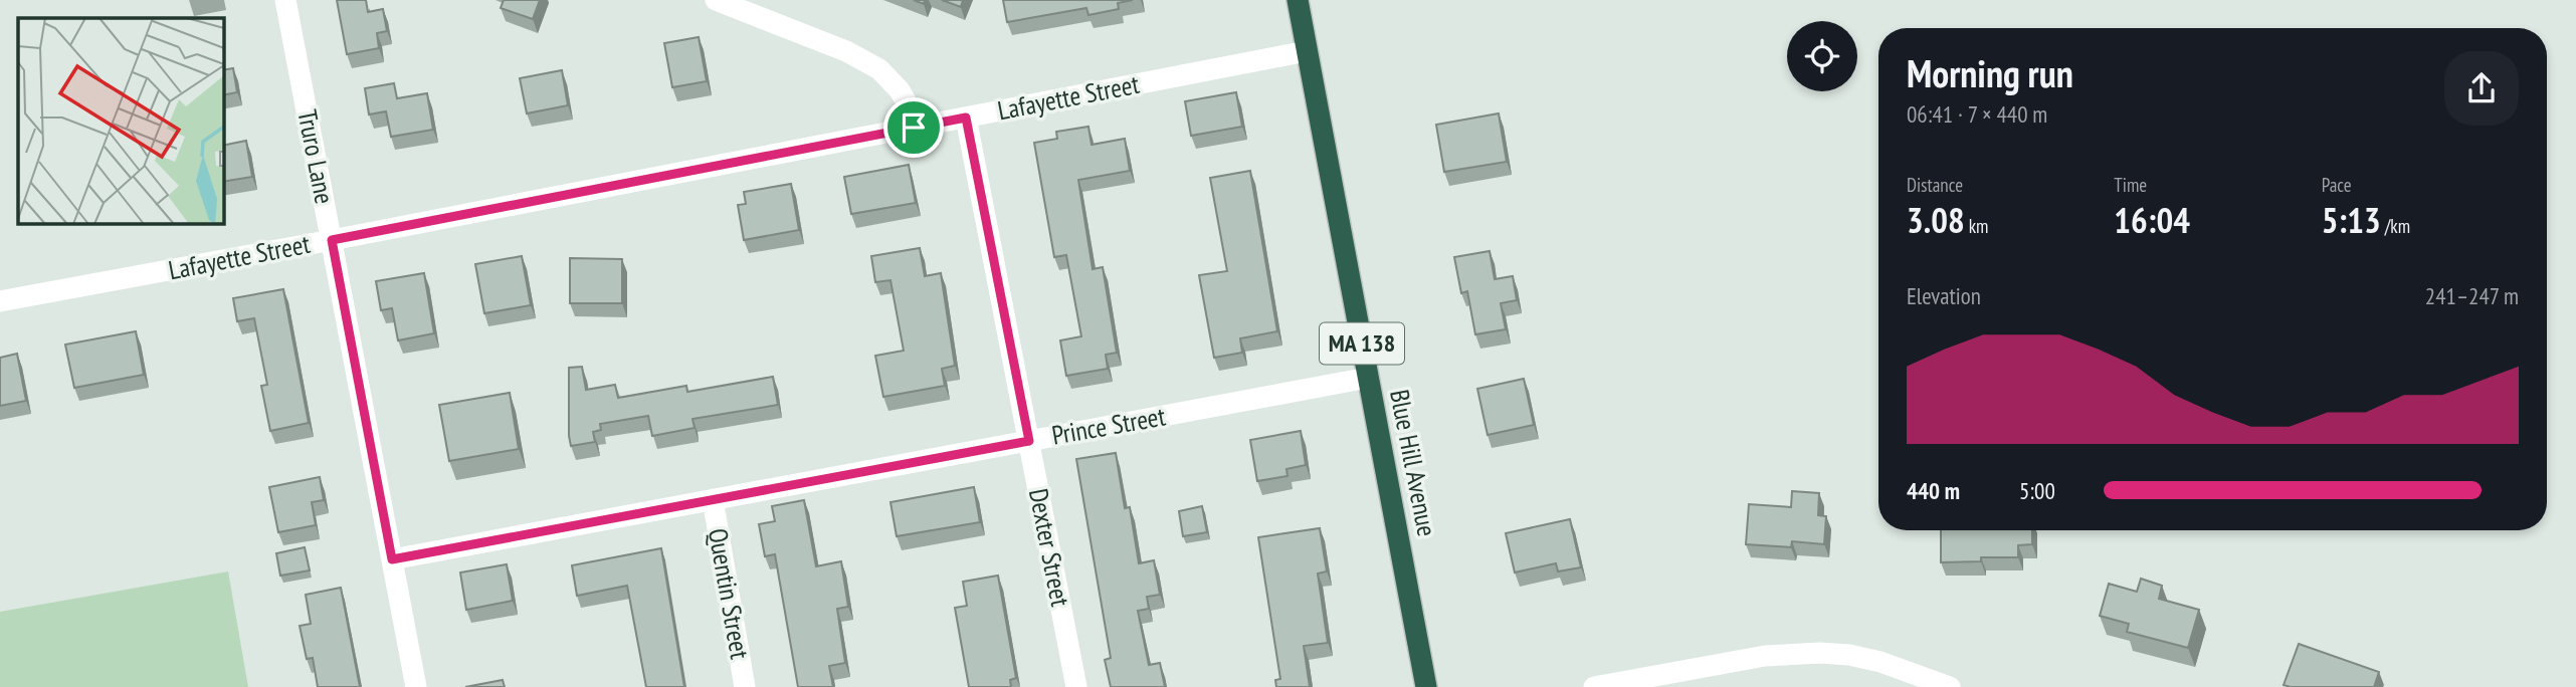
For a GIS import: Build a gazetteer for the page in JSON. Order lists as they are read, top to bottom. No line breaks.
{"streets":{"highway":["MA 138","Blue Hill Avenue"],"street":["Lafayette Street","Truro Lane","Prince Street","Dexter Street","Quentin Street"]},"crossings":[["Lafayette Street","Truro Lane"],["Lafayette Street","Blue Hill Avenue"],["Lafayette Street","Dexter Street"],["Truro Lane","Prince Street"],["Prince Street","Blue Hill Avenue"],["Prince Street","Dexter Street"],["Prince Street","Quentin Street"]],"page":{"heading":["Morning run","06:41 · 7 × 440 m"],"stats":[["Distance","3.08 km"],["Time","16:04"],["Pace","5:13 /km"]],"chart":["Elevation","241–247 m"],"list":[{"name":"440 m","note":"5:00"}]}}
